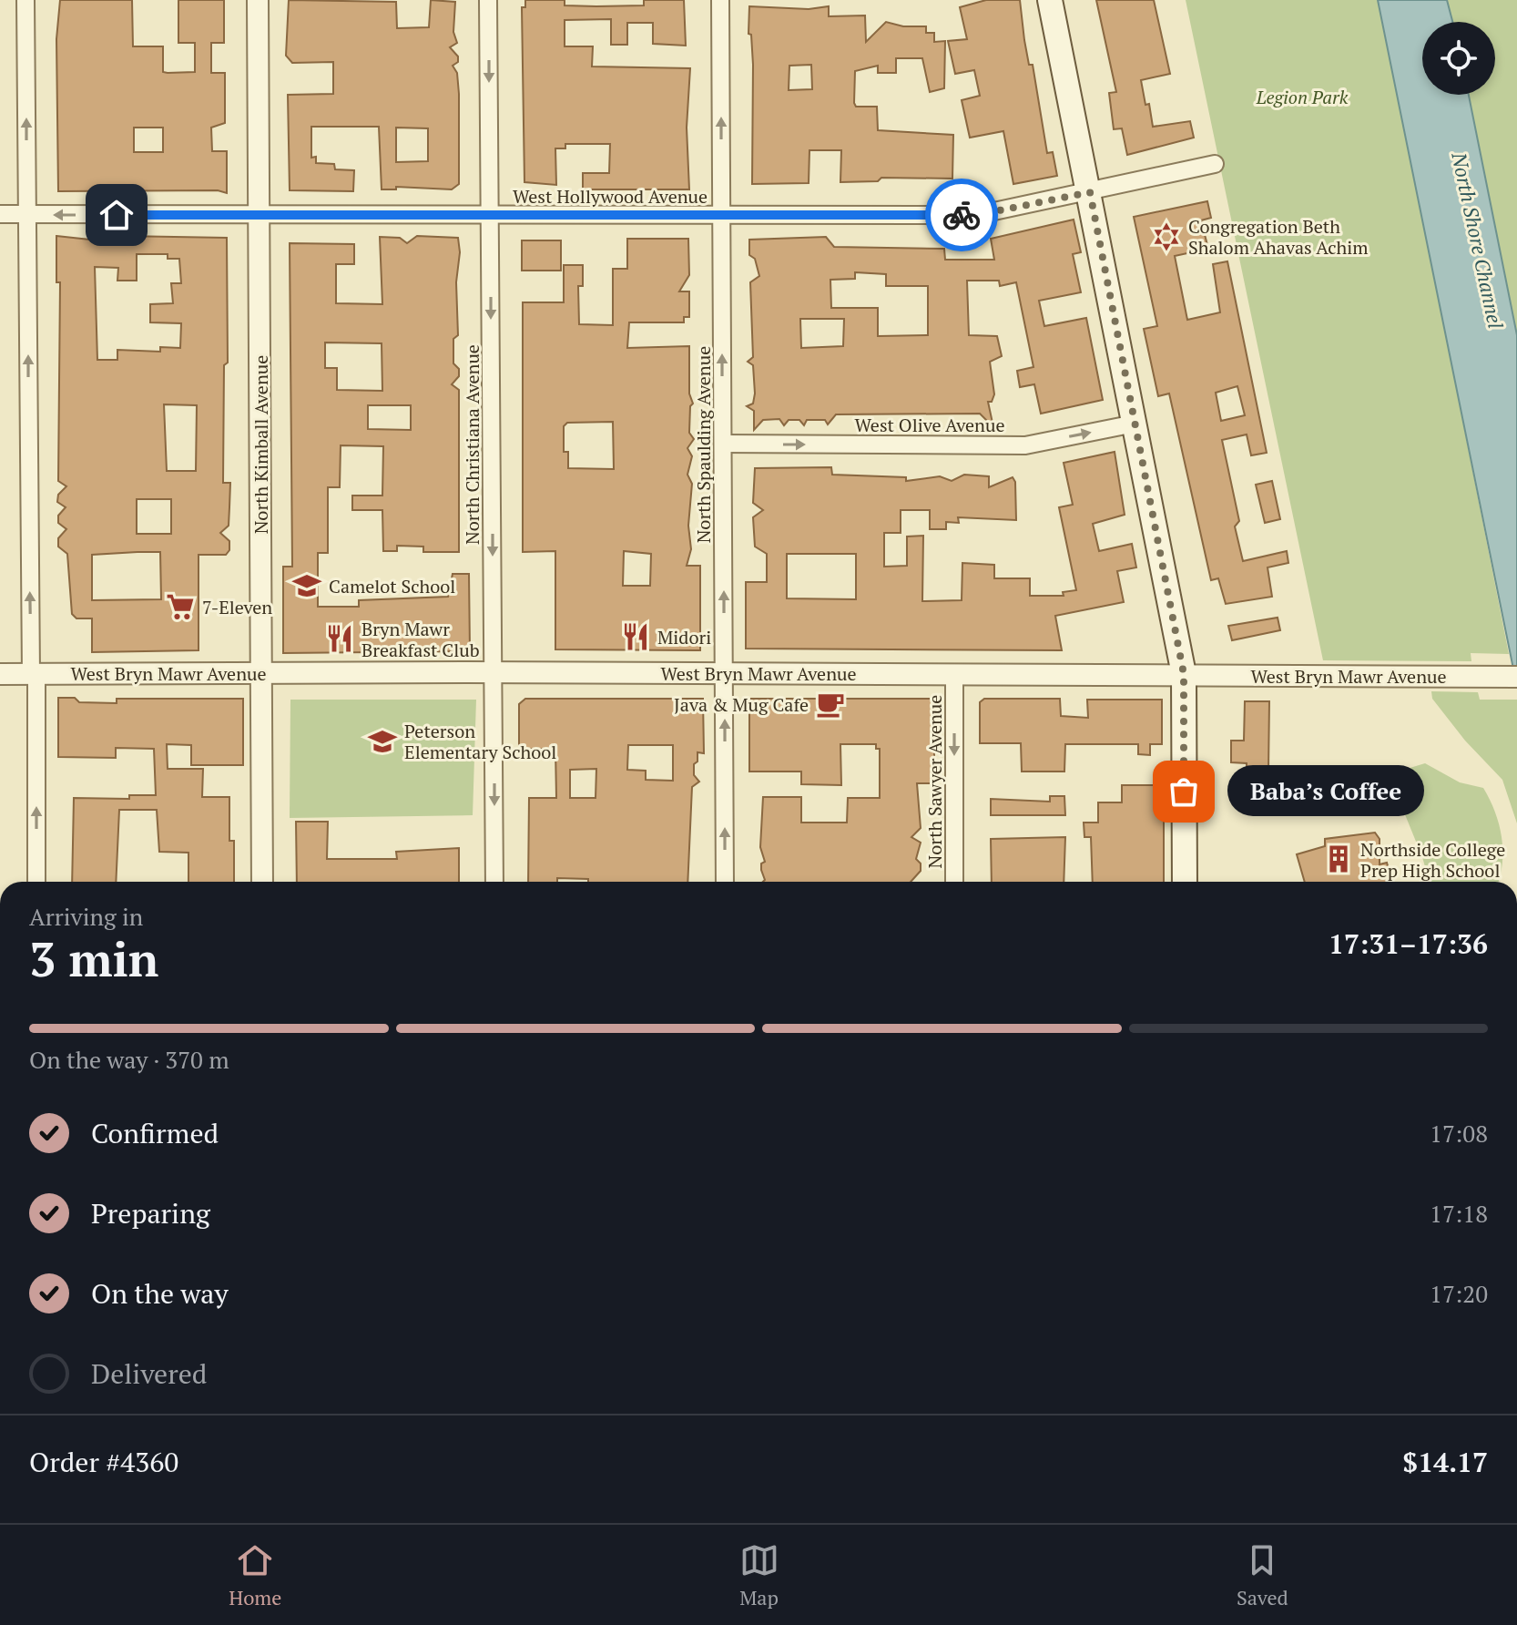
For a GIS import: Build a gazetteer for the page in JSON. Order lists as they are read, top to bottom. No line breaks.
{"streets":{"street":["West Hollywood Avenue","West Olive Avenue","North Kimball Avenue","North Christiana Avenue","North Spaulding Avenue","West Bryn Mawr Avenue","North Sawyer Avenue"]},"crossings":[["West Hollywood Avenue","North Kimball Avenue"],["West Hollywood Avenue","North Christiana Avenue"],["West Hollywood Avenue","North Spaulding Avenue"],["West Olive Avenue","North Spaulding Avenue"],["North Kimball Avenue","West Bryn Mawr Avenue"],["North Christiana Avenue","West Bryn Mawr Avenue"],["North Spaulding Avenue","West Bryn Mawr Avenue"],["West Bryn Mawr Avenue","North Sawyer Avenue"]],"one_way":["West Olive Avenue","North Christiana Avenue","North Spaulding Avenue","North Sawyer Avenue"],"water":["North Shore Channel"],"parks":["Legion Park"],"places":{"synagogue":["Congregation Beth Shalom Ahavas Achim"],"school or university":["Camelot School","Peterson Elementary School"],"supermarket":["7-Eleven"],"restaurant":["Midori","Bryn Mawr Breakfast Club"],"cafe":["Java & Mug Cafe"],"other":["Baba’s Coffee"],"building":["Northside College Prep High School"]},"page":{"bubble":"Baba’s Coffee","heading":["3 min","Arriving in","17:31–17:36"],"panel":["Order #4360","$14.17"],"bar":"On the way · 370 m","list":[["Confirmed","17:08"],["Preparing","17:18"],["On the way","17:20"],"Delivered"],"tabs":["Home","Map","Saved"]}}
